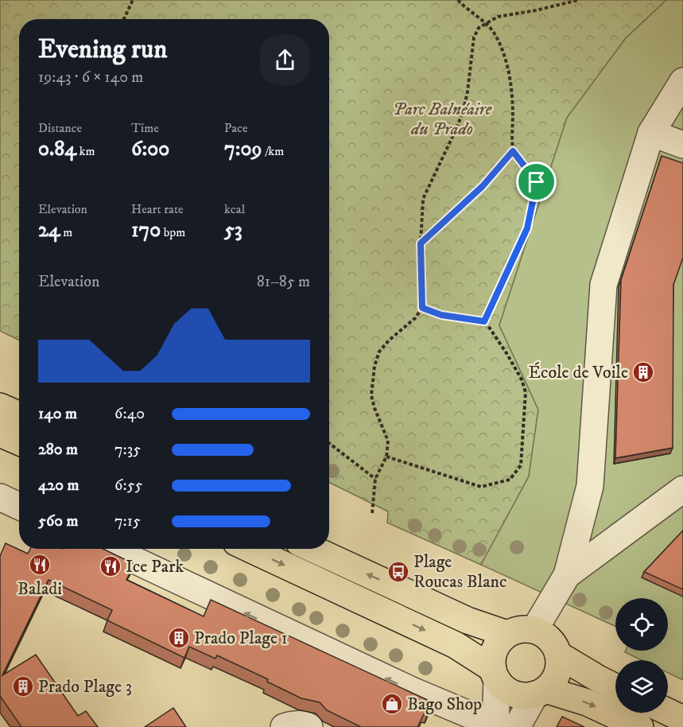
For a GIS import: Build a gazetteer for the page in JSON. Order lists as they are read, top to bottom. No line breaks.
{"parks":["Parc Balnéaire du Prado"],"places":{"building":["École de Voile","Prado Plage 1","Prado Plage 3"],"restaurant":["Baladi","Ice Park"],"bus stop":["Plage Roucas Blanc"],"shop":["Bago Shop"]},"page":{"heading":["Evening run","19:43 · 6 × 140 m"],"stats":[["Distance","0.84 km"],["Time","6:00"],["Pace","7:09 /km"],["Elevation","24 m"],["Heart rate","170 bpm"],["kcal","53"]],"chart":["Elevation","81–85 m"],"list":[{"name":"140 m","note":"6:40"},{"name":"280 m","note":"7:35"},{"name":"420 m","note":"6:55"},{"name":"560 m","note":"7:15"}]}}
